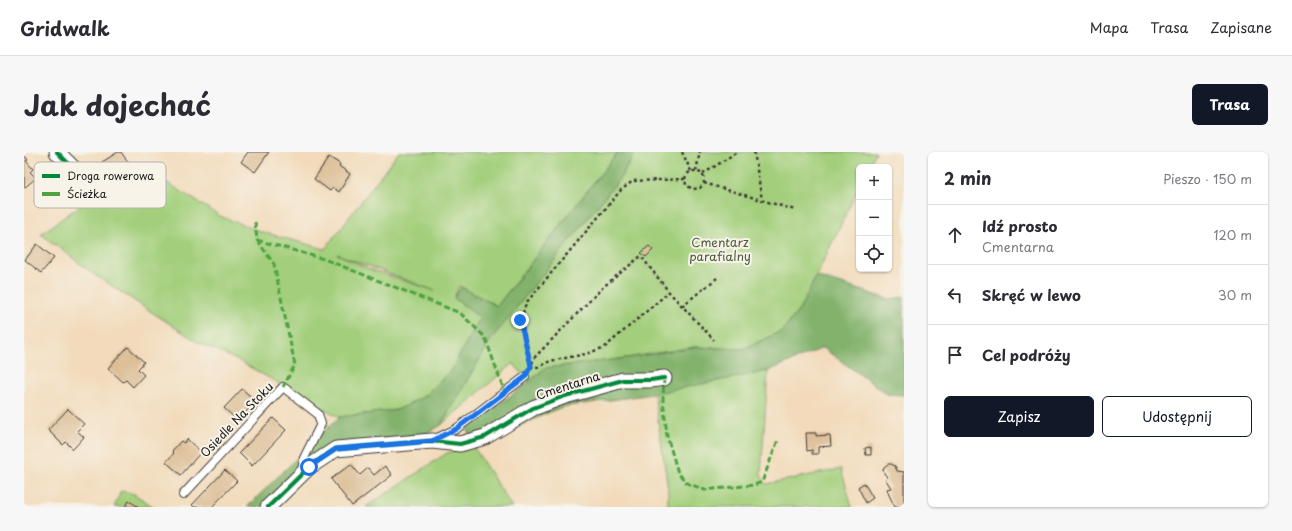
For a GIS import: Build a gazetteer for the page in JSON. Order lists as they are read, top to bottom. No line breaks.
{"streets":{"street":["Cmentarna"],"lane":["Osiedle Na Stoku"]},"crossings":[["Cmentarna","Osiedle Na Stoku"]],"parks":["Cmentarz parafialny"],"legend":["Droga rowerowa","Ścieżka"],"page":{"header":"Gridwalk","nav":["Mapa","Trasa","Zapisane"],"title":"Jak dojechać","buttons":["Trasa",["Zapisz","Udostępnij"]],"heading":["2 min","Pieszo · 150 m"],"map_buttons":["+","−"],"list":[["Idź prosto","Cmentarna","120 m"],["Skręć w lewo","30 m"],"Cel podróży"]}}
